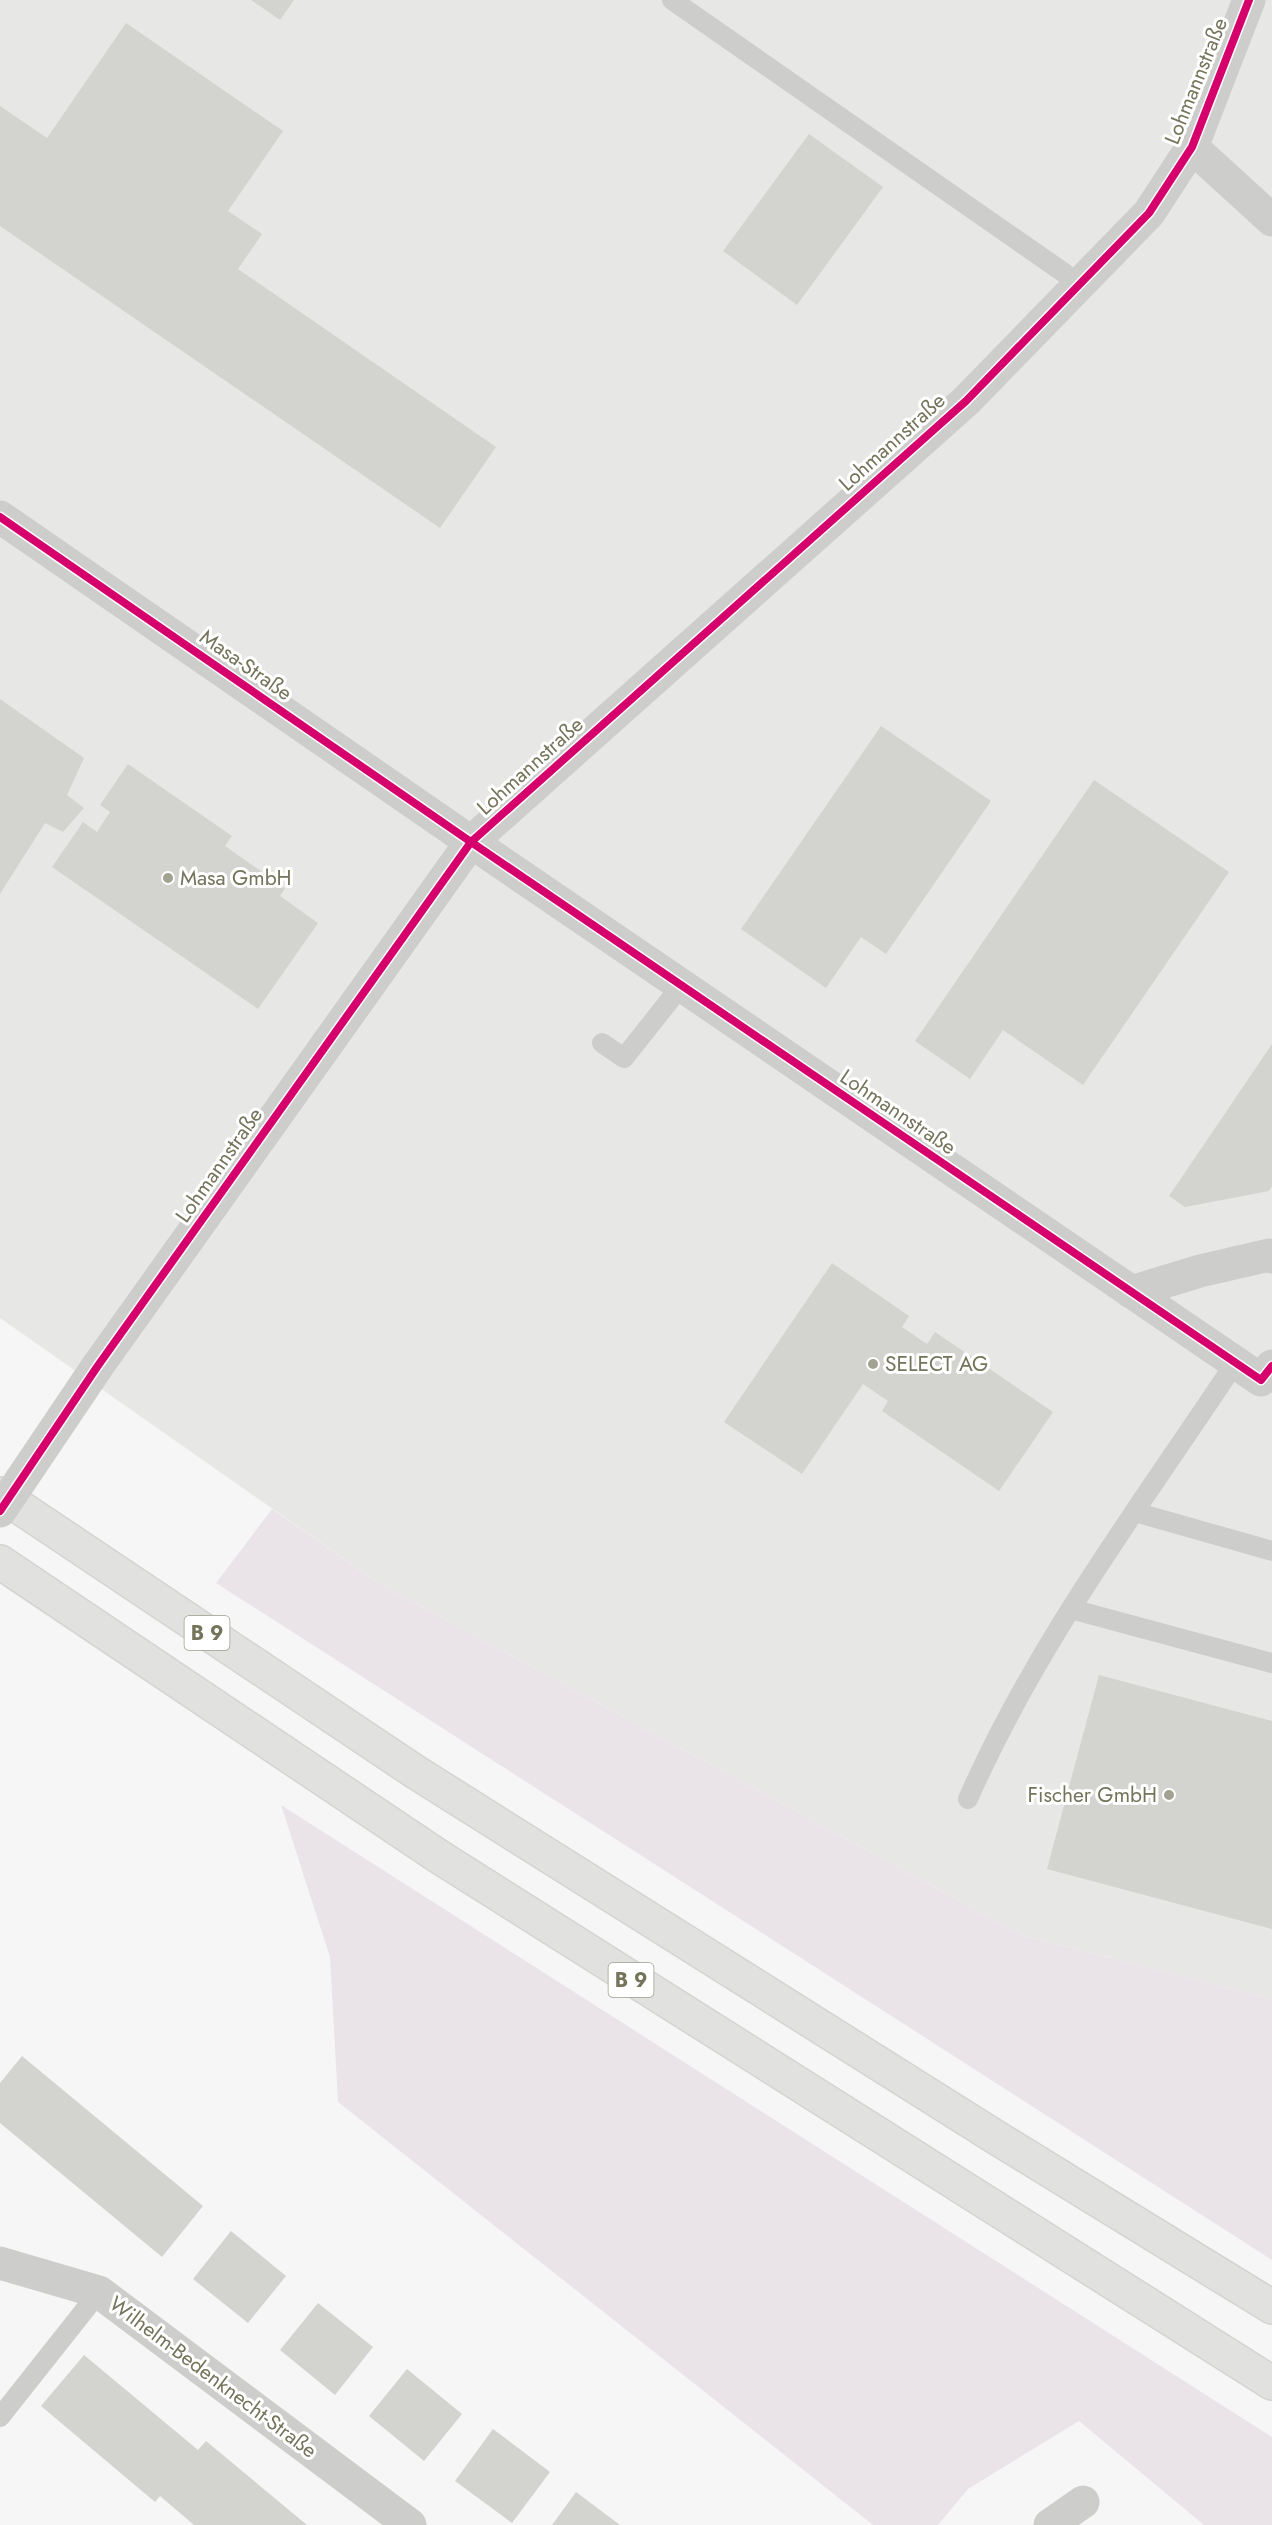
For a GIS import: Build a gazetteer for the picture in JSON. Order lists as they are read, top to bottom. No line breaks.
{"streets":{"highway":["B 9"],"street":["Lohmannstraße","Masa-Straße","Wilhelm-Bedenknecht-Straße"]},"crossings":[["Lohmannstraße","Masa-Straße"]],"places":["Masa GmbH","SELECT AG","Fischer GmbH"]}
